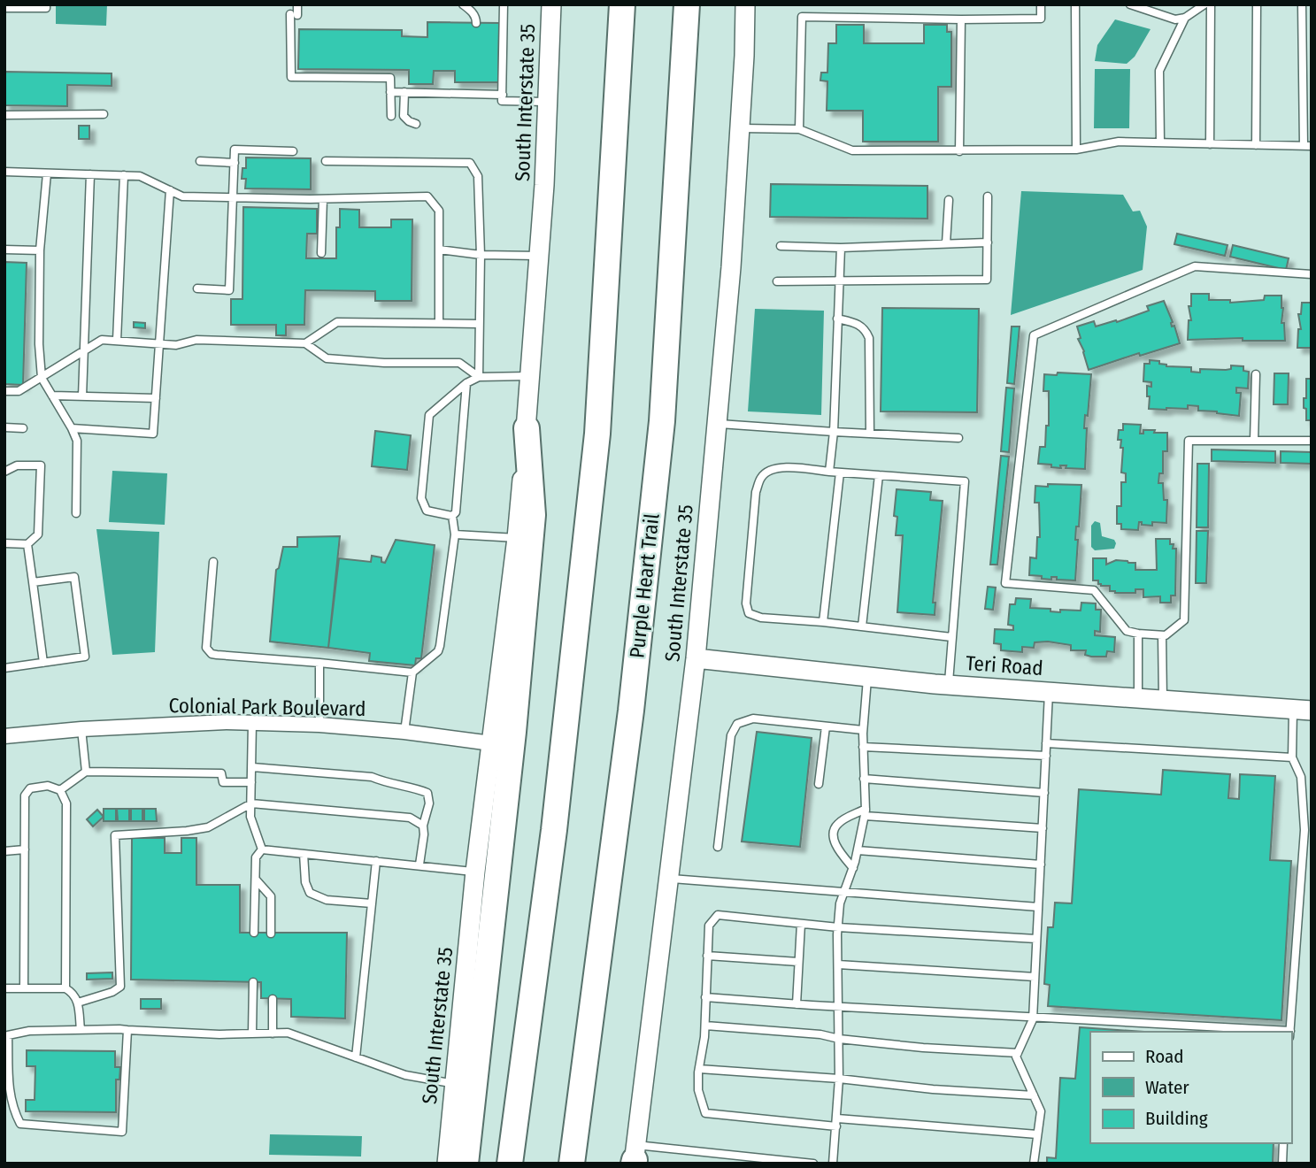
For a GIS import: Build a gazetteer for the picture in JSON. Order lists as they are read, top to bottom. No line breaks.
{"streets":{"highway":["Purple Heart Trail"],"main road":["South Interstate 35","Teri Road"],"street":["Colonial Park Boulevard"]},"crossings":[["South Interstate 35","Teri Road"],["South Interstate 35","Colonial Park Boulevard"]],"legend":["Road","Water","Building"]}
